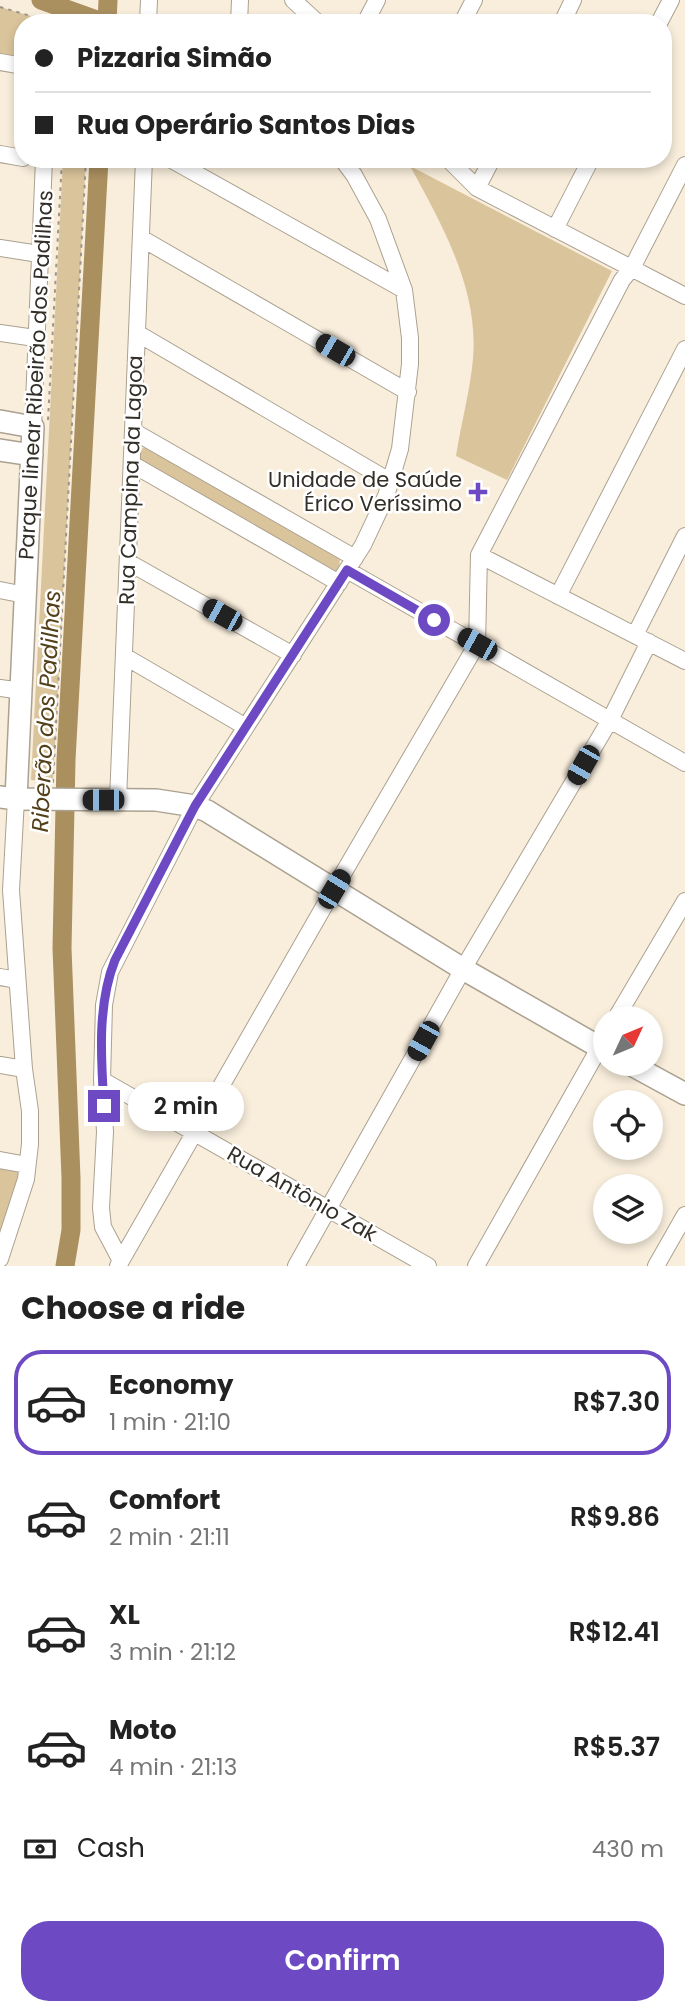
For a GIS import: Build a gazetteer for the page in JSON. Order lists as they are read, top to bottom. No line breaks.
{"streets":{"street":["Rua Campina da Lagoa","Rua Antônio Zak"],"path":["Parque linear Ribeirão dos Padilhas"]},"water":["Riberão dos Padilhas"],"places":{"health":["Unidade de Saúde Érico Veríssimo"]},"north":"top right","page":{"banner":["Pizzaria Simão","Rua Operário Santos Dias"],"bubble":"2 min","heading":"Choose a ride","list":[{"name":"Economy","note":"1 min · 21:10","value":"R$7.30"},{"name":"Comfort","note":"2 min · 21:11","value":"R$9.86"},{"name":"XL","note":"3 min · 21:12","value":"R$12.41"},{"name":"Moto","note":"4 min · 21:13","value":"R$5.37"}],"pay":["Cash","430 m"],"buttons":"Confirm"}}
